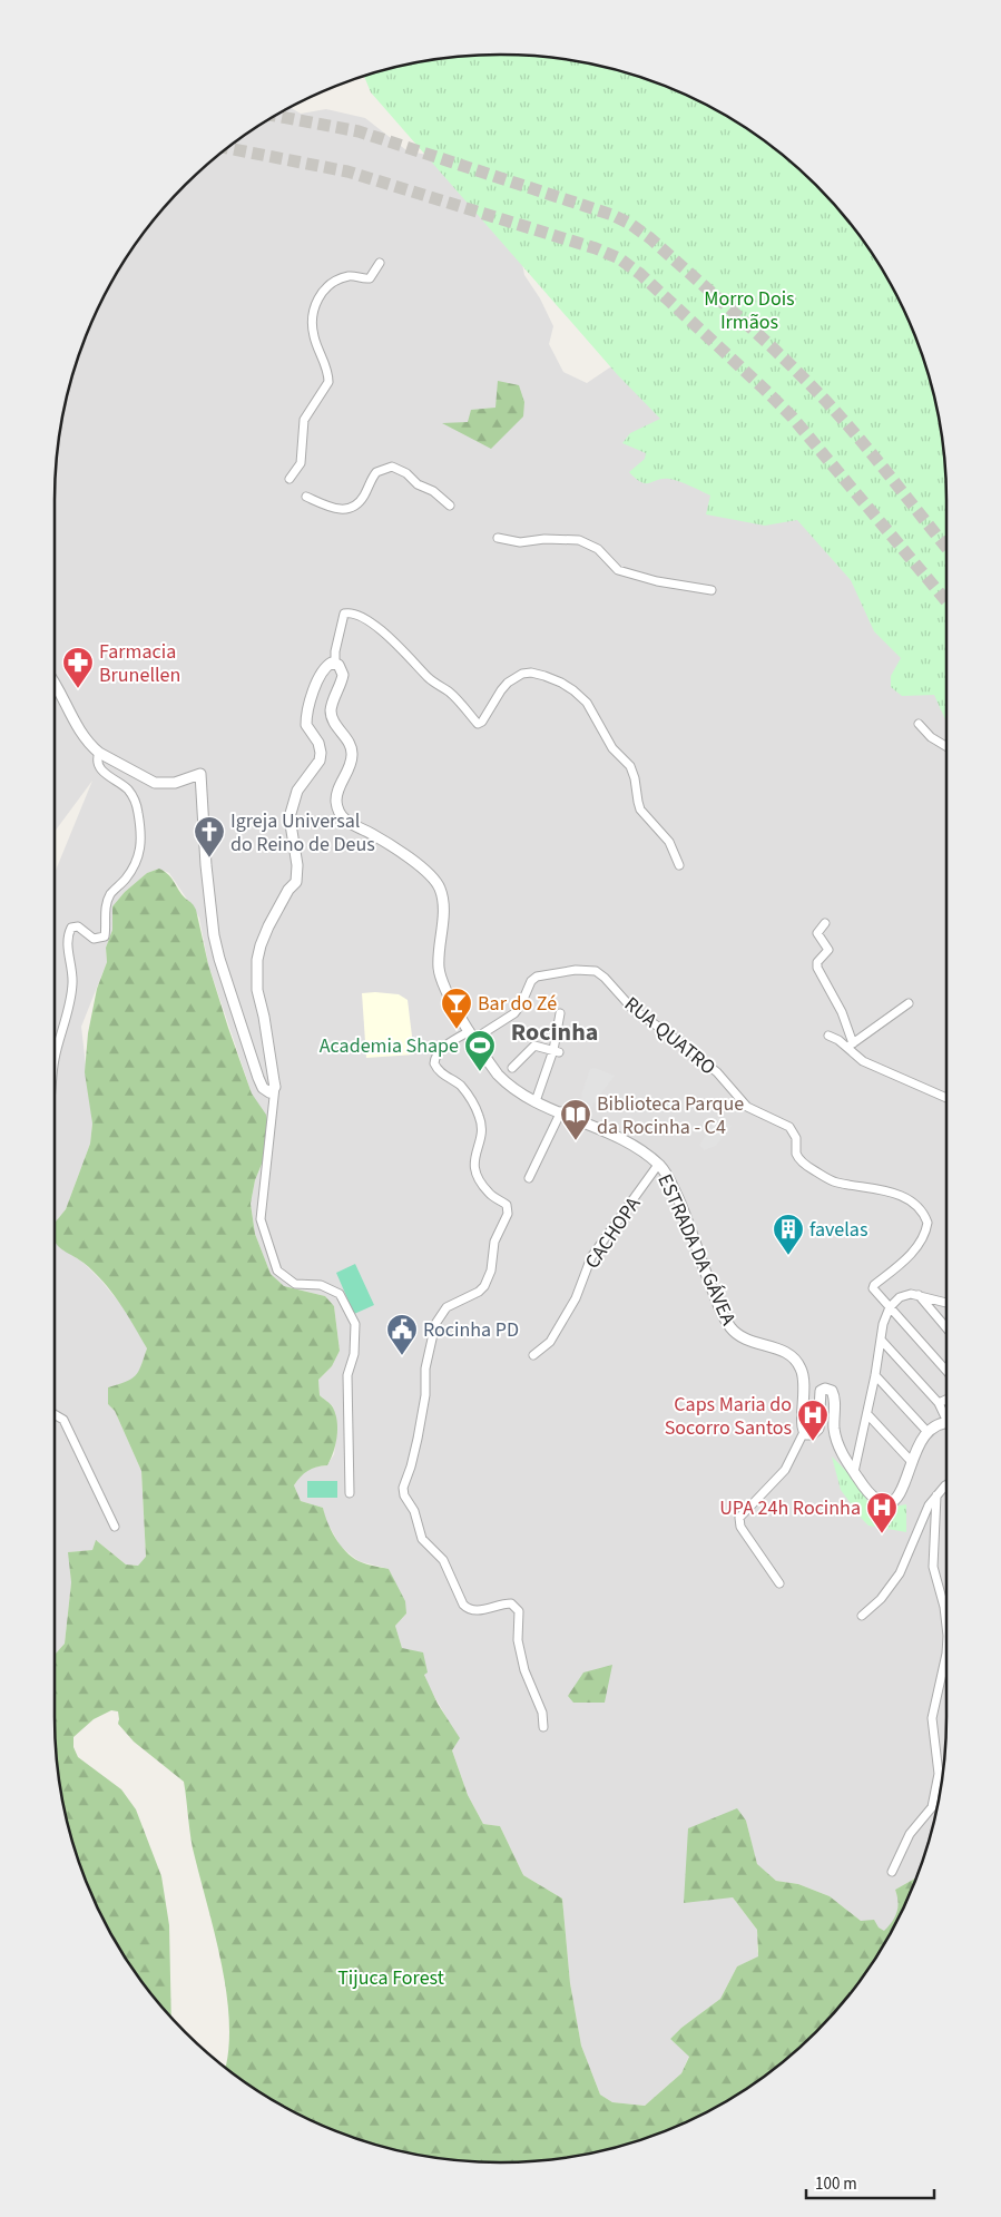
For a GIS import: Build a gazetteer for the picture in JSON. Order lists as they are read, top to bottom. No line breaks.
{"streets":{"street":["RUA QUATRO","CACHOPA","ESTRADA DA GÁVEA"]},"crossings":[["RUA QUATRO","ESTRADA DA GÁVEA"],["CACHOPA","ESTRADA DA GÁVEA"]],"districts":["Rocinha"],"parks":["Morro Dois Irmãos","Tijuca Forest"],"places":{"pharmacy":["Farmacia Brunellen"],"church":["Igreja Universal do Reino de Deus"],"bar":["Bar do Zé"],"sports":["Academia Shape"],"library":["Biblioteca Parque da Rocinha - C4"],"building":["favelas"],"public building":["Rocinha PD"],"hospital":["Caps Maria do Socorro Santos","UPA 24h Rocinha"]},"scale_bar":"100 m"}
